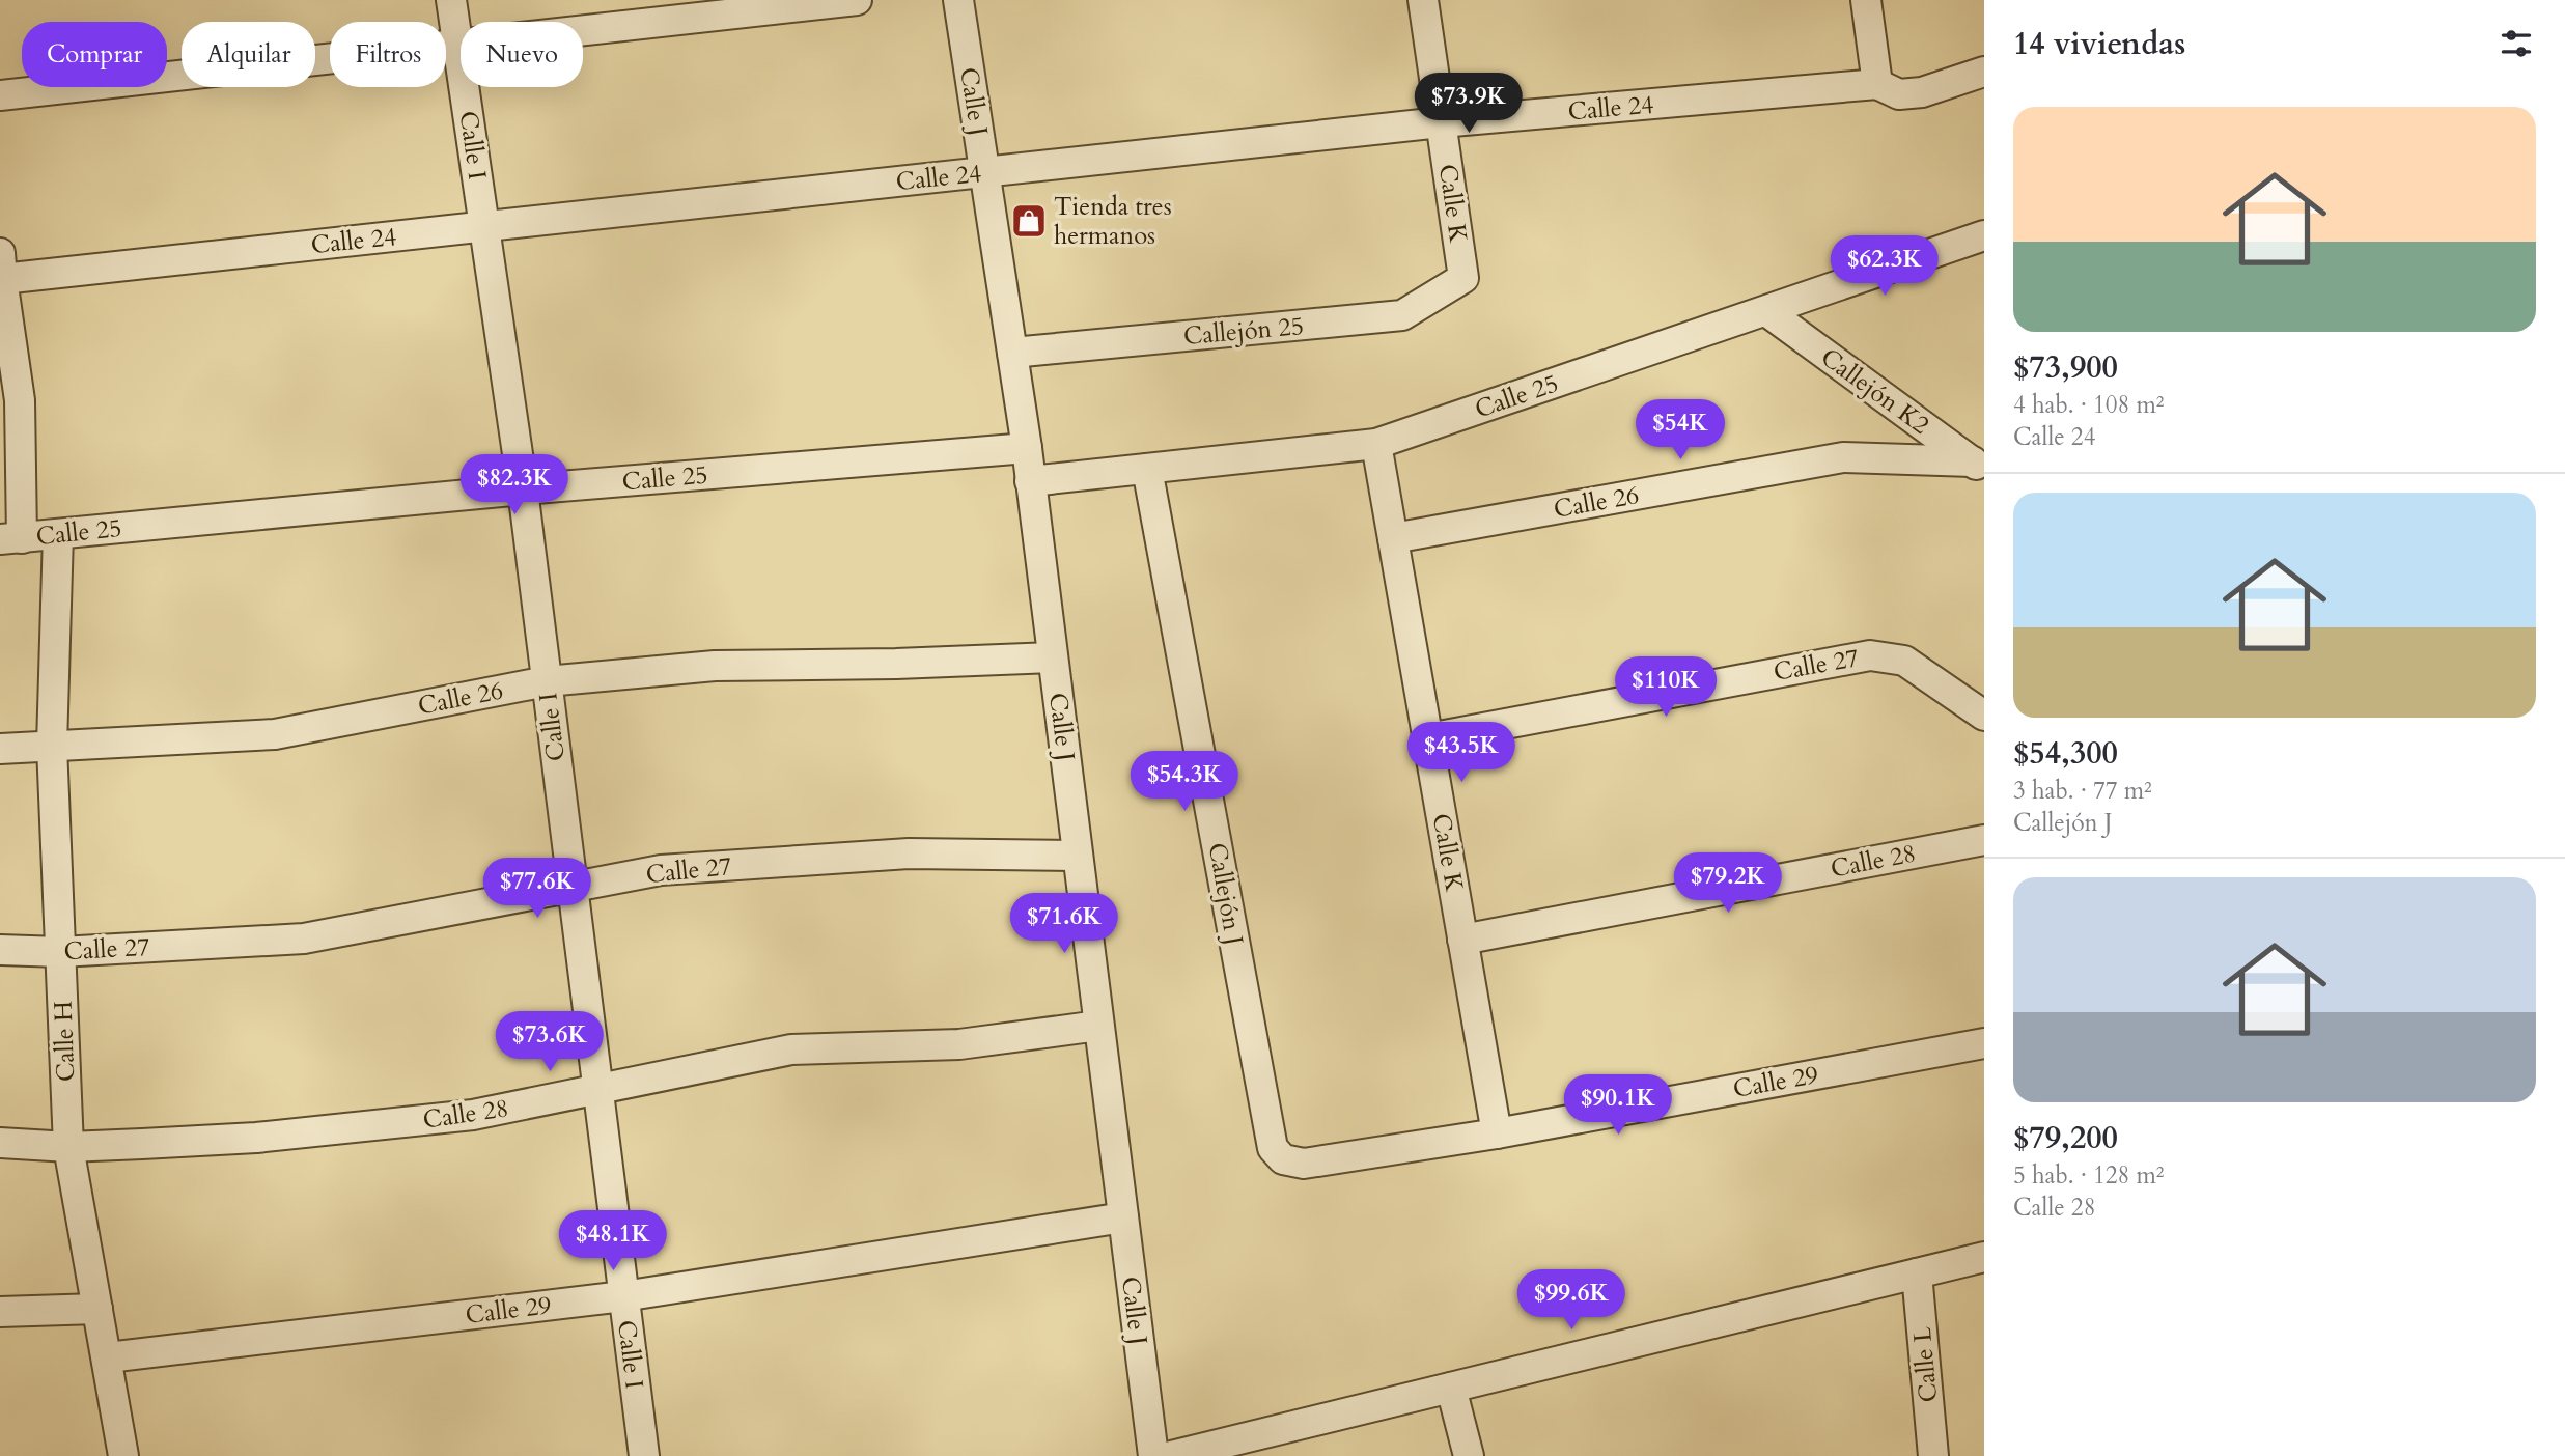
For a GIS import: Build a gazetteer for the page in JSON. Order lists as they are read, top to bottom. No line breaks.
{"streets":{"street":["Calle J","Calle 24","Calle I","Calle K","Callejón 25","Callejón K2","Calle 25","Calle 26","Calle 27","Calle 28","Callejón J","Calle H","Calle 29","Calle L"]},"crossings":[["Calle J","Calle 24"],["Calle J","Callejón 25"],["Calle J","Calle 25"],["Calle J","Calle 26"],["Calle J","Calle 27"],["Calle J","Calle 28"],["Calle J","Calle 29"],["Calle 24","Calle I"],["Calle 24","Calle K"],["Calle I","Calle 25"],["Calle I","Calle 26"],["Calle I","Calle 27"],["Calle I","Calle 28"],["Calle I","Calle 29"],["Calle K","Callejón 25"],["Calle K","Calle 25"],["Calle K","Calle 26"],["Calle K","Calle 27"],["Calle K","Calle 28"],["Calle K","Calle 29"],["Callejón K2","Calle 25"],["Callejón K2","Calle 26"],["Calle 25","Callejón J"],["Calle 25","Calle H"],["Calle 26","Calle H"],["Calle 27","Calle H"],["Calle 28","Calle H"],["Callejón J","Calle 29"],["Calle H","Calle 29"]],"places":{"shop":["Tienda tres hermanos"]},"page":{"heading":"14 viviendas","chip":["Comprar","Alquilar","Filtros","Nuevo"],"price":["$73.9K","$62.3K","$54K","$82.3K","$110K","$43.5K","$54.3K","$79.2K","$77.6K","$71.6K","$73.6K","$90.1K","$48.1K","$99.6K"],"list":[{"name":"$73,900","note":"4 hab. · 108 m² · Calle 24"},{"name":"$54,300","note":"3 hab. · 77 m² · Callejón J"},{"name":"$79,200","note":"5 hab. · 128 m² · Calle 28"}]}}
